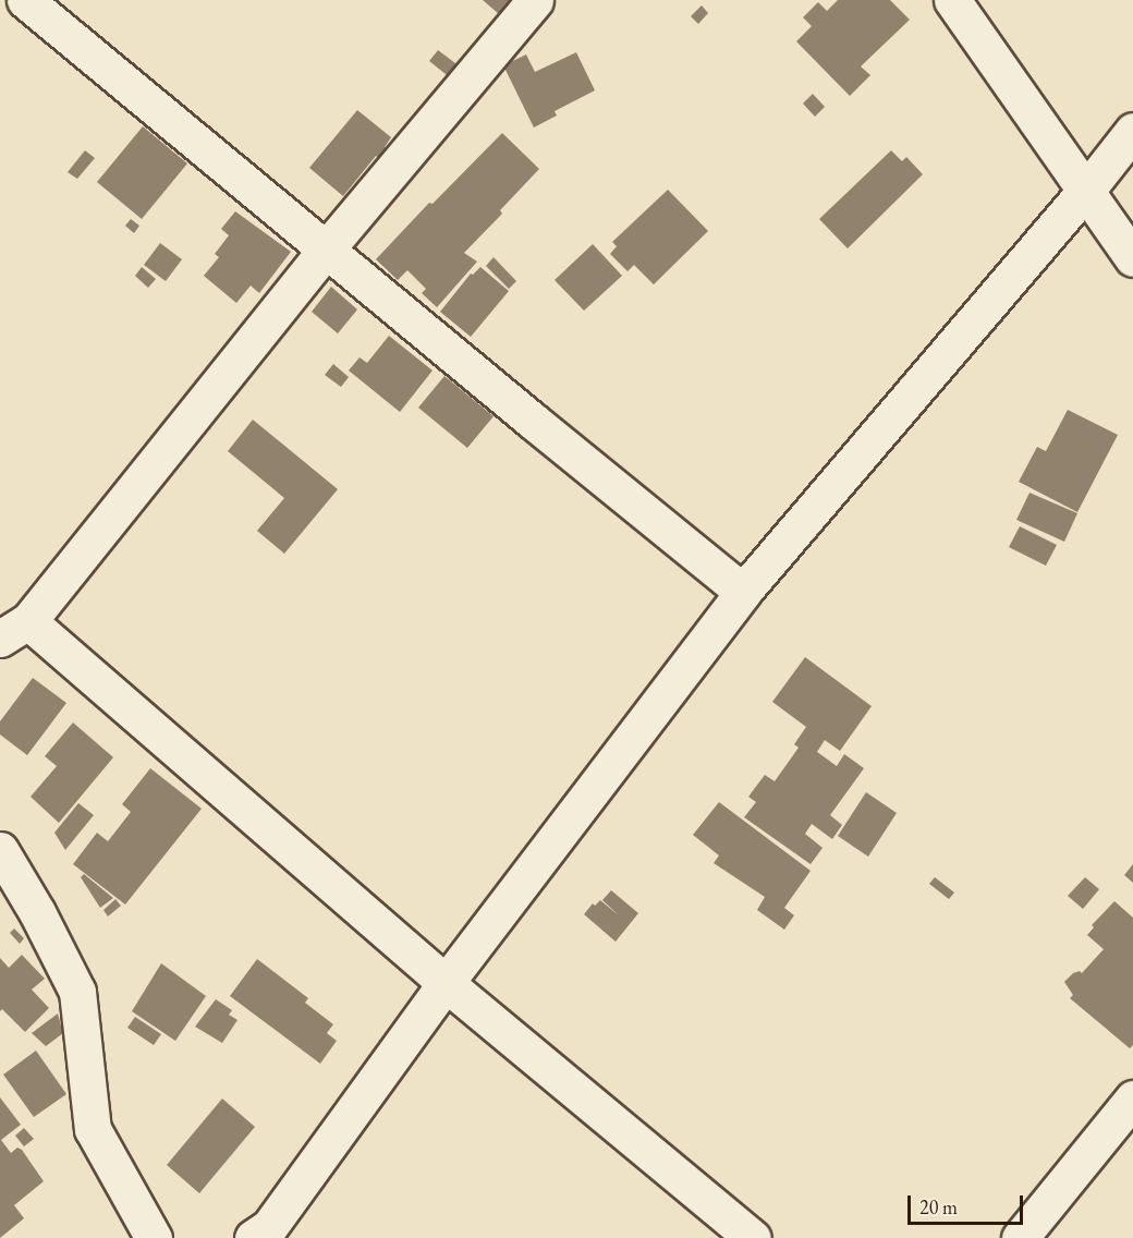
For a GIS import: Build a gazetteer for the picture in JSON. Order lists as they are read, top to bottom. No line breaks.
{"scale_bar":"20 m"}
